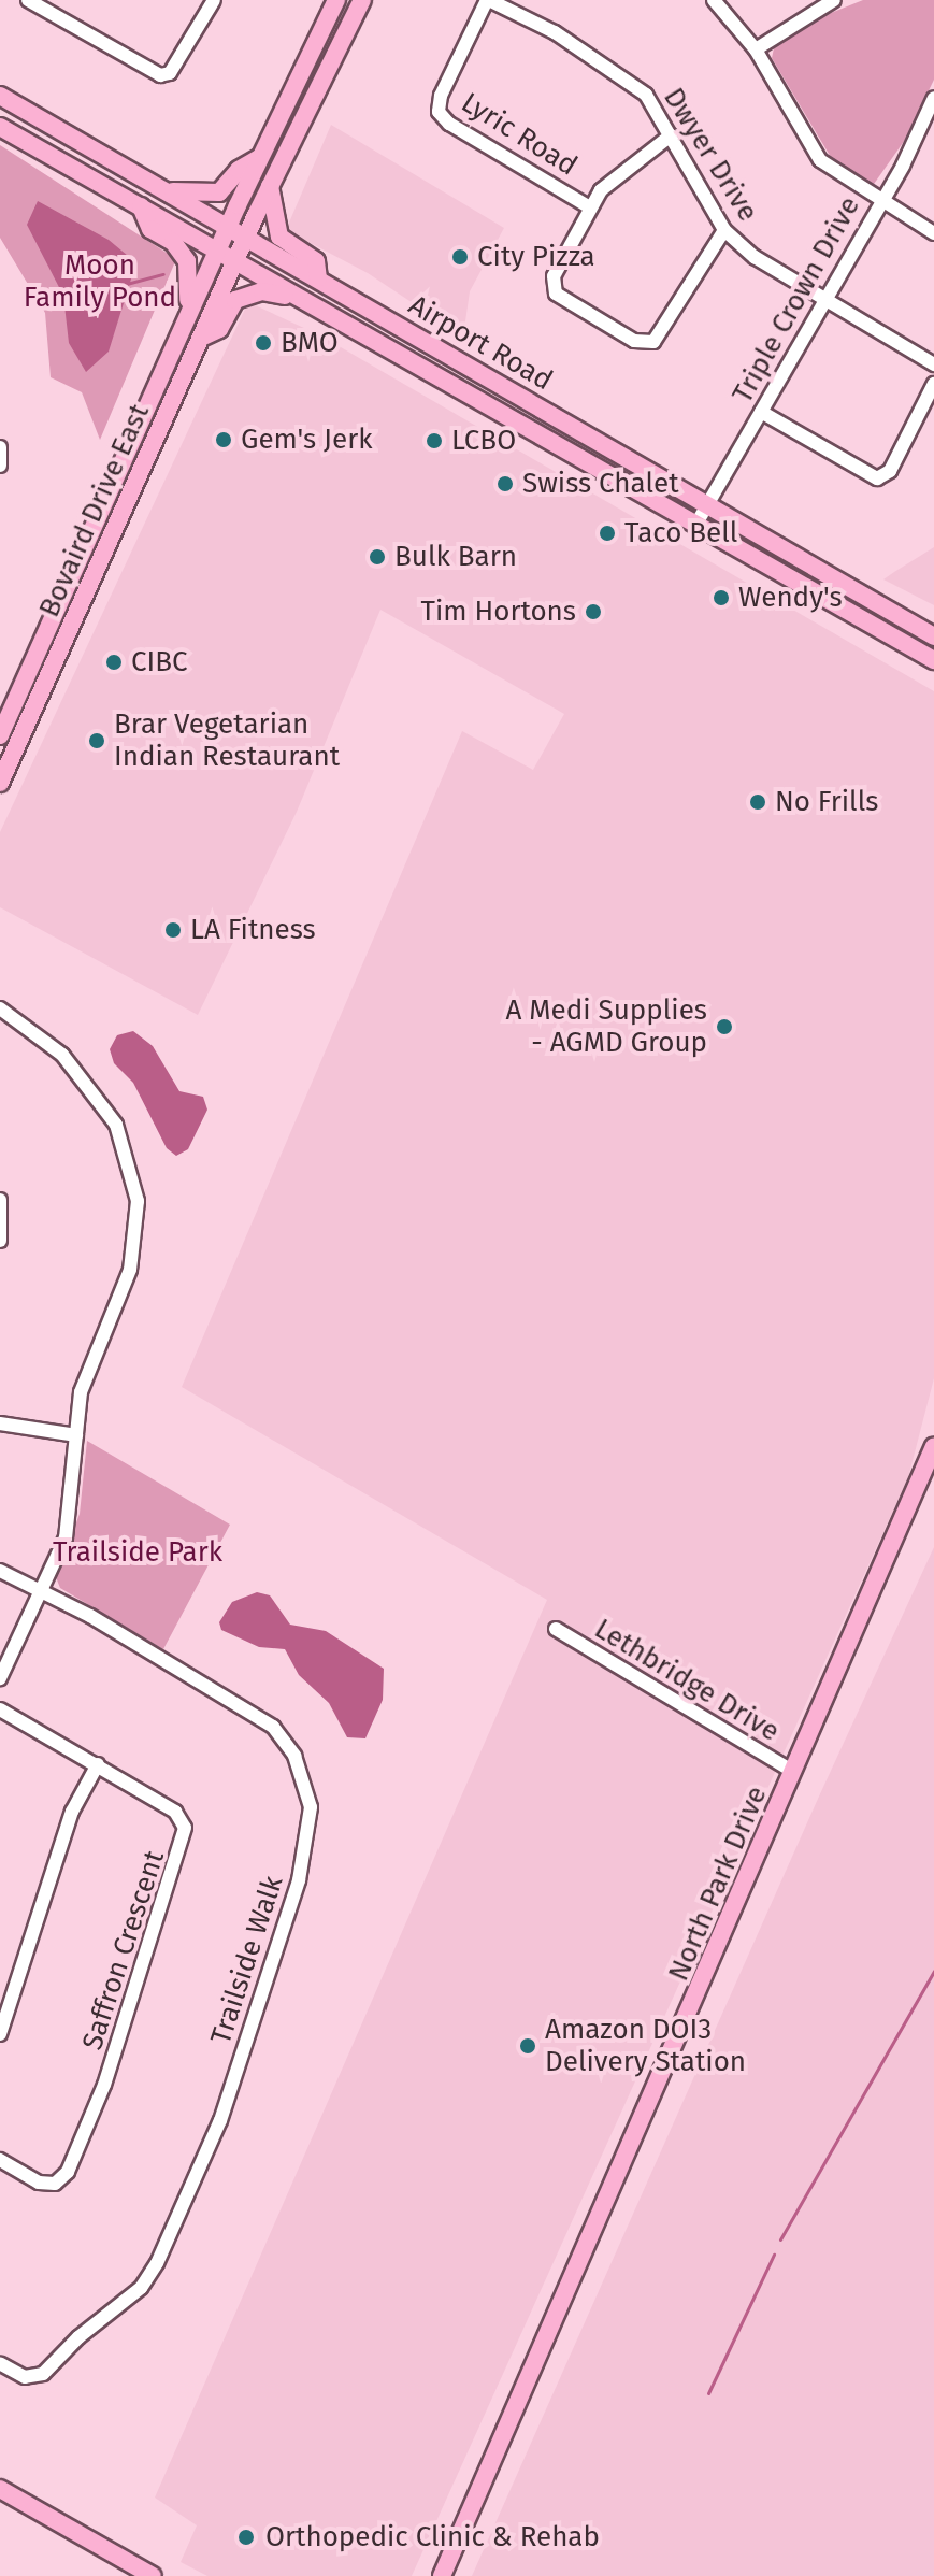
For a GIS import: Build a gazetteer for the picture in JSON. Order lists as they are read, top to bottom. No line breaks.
{"streets":{"main road":["Airport Road","Bovaird Drive East","North Park Drive"],"street":["Lyric Road","Dwyer Drive","Triple Crown Drive","Lethbridge Drive","Saffron Crescent","Trailside Walk"]},"crossings":[["Lyric Road","Dwyer Drive"],["Dwyer Drive","Triple Crown Drive"],["Triple Crown Drive","Airport Road"],["Airport Road","Bovaird Drive East"],["Lethbridge Drive","North Park Drive"]],"parks":["Moon Family Pond","Trailside Park"],"places":["City Pizza","BMO","Gem's Jerk","LCBO","Swiss Chalet","Taco Bell","Bulk Barn","Wendy's","Tim Hortons","CIBC","Brar Vegetarian Indian Restaurant","No Frills","LA Fitness","A Medi Supplies - AGMD Group","Amazon DOI3 Delivery Station","Orthopedic Clinic & Rehab"]}
